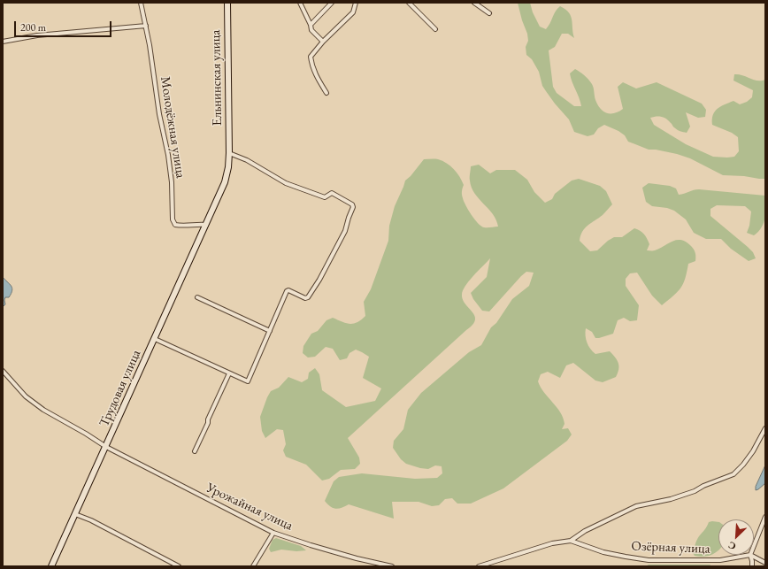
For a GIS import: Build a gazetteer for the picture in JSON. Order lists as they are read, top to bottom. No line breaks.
{"streets":{"main road":["Ельнинская улица","Трудовая улица"],"street":["Молодёжная улица","Урожайная улица","Озёрная улица"]},"crossings":[["Ельнинская улица","Молодёжная улица"],["Ельнинская улица","Трудовая улица"],["Трудовая улица","Урожайная улица"]],"scale_bar":"200 m","north":"bottom left"}
